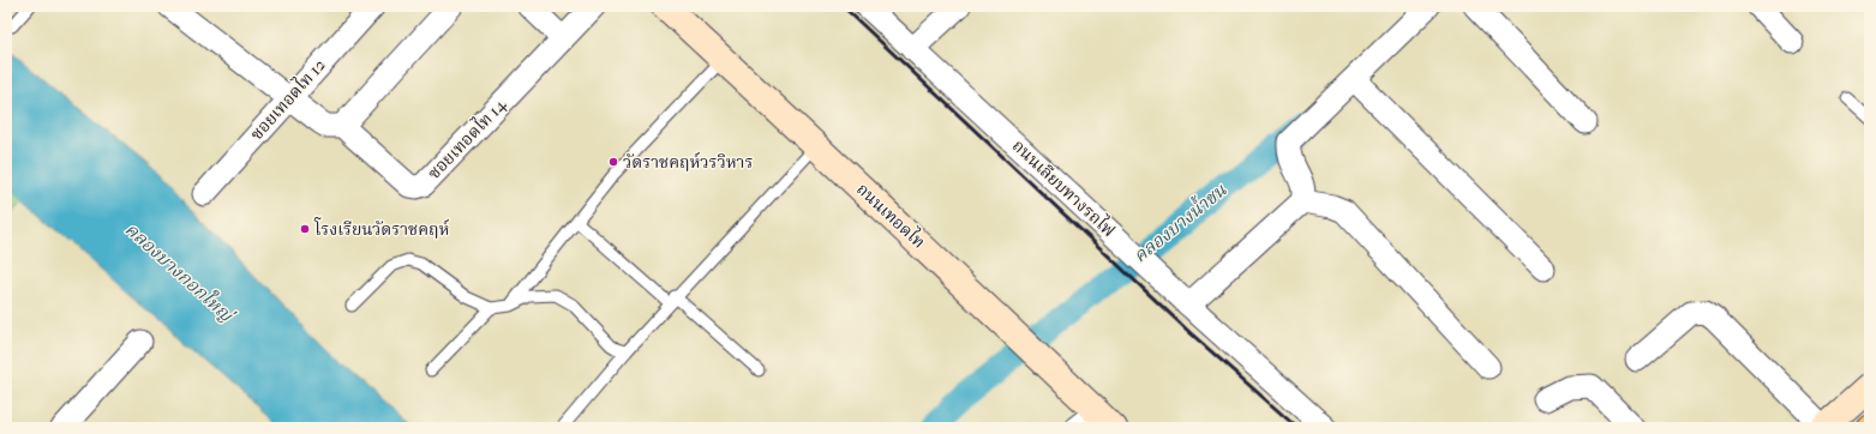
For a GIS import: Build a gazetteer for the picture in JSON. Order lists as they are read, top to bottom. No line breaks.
{"streets":{"main road":["ถนนเทอดไท"],"street":["ซอยเทอดไท 12","ซอยเทอดไท 14","ถนนเลียบทางรถไฟ"]},"water":["คลองบางน้ำชน","คลองบางกอกใหญ่"],"places":["วัดราชคฤห์วรวิหาร","โรงเรียนวัดราชคฤห์"]}
